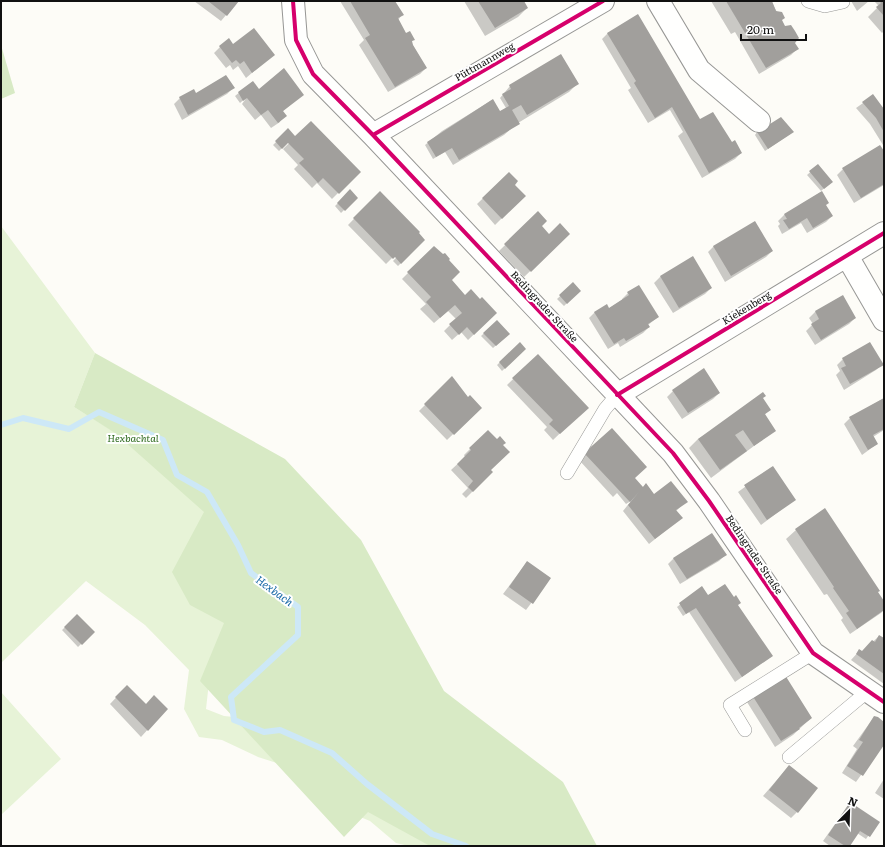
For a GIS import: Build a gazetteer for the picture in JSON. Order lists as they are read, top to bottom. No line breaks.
{"streets":{"street":["Püttmannweg","Bedingrader Straße","Kiekenberg"]},"crossings":[["Püttmannweg","Bedingrader Straße"],["Bedingrader Straße","Kiekenberg"]],"water":["Hexbach"],"parks":["Hexbachtal"],"scale_bar":"20 m","north":"top right"}
